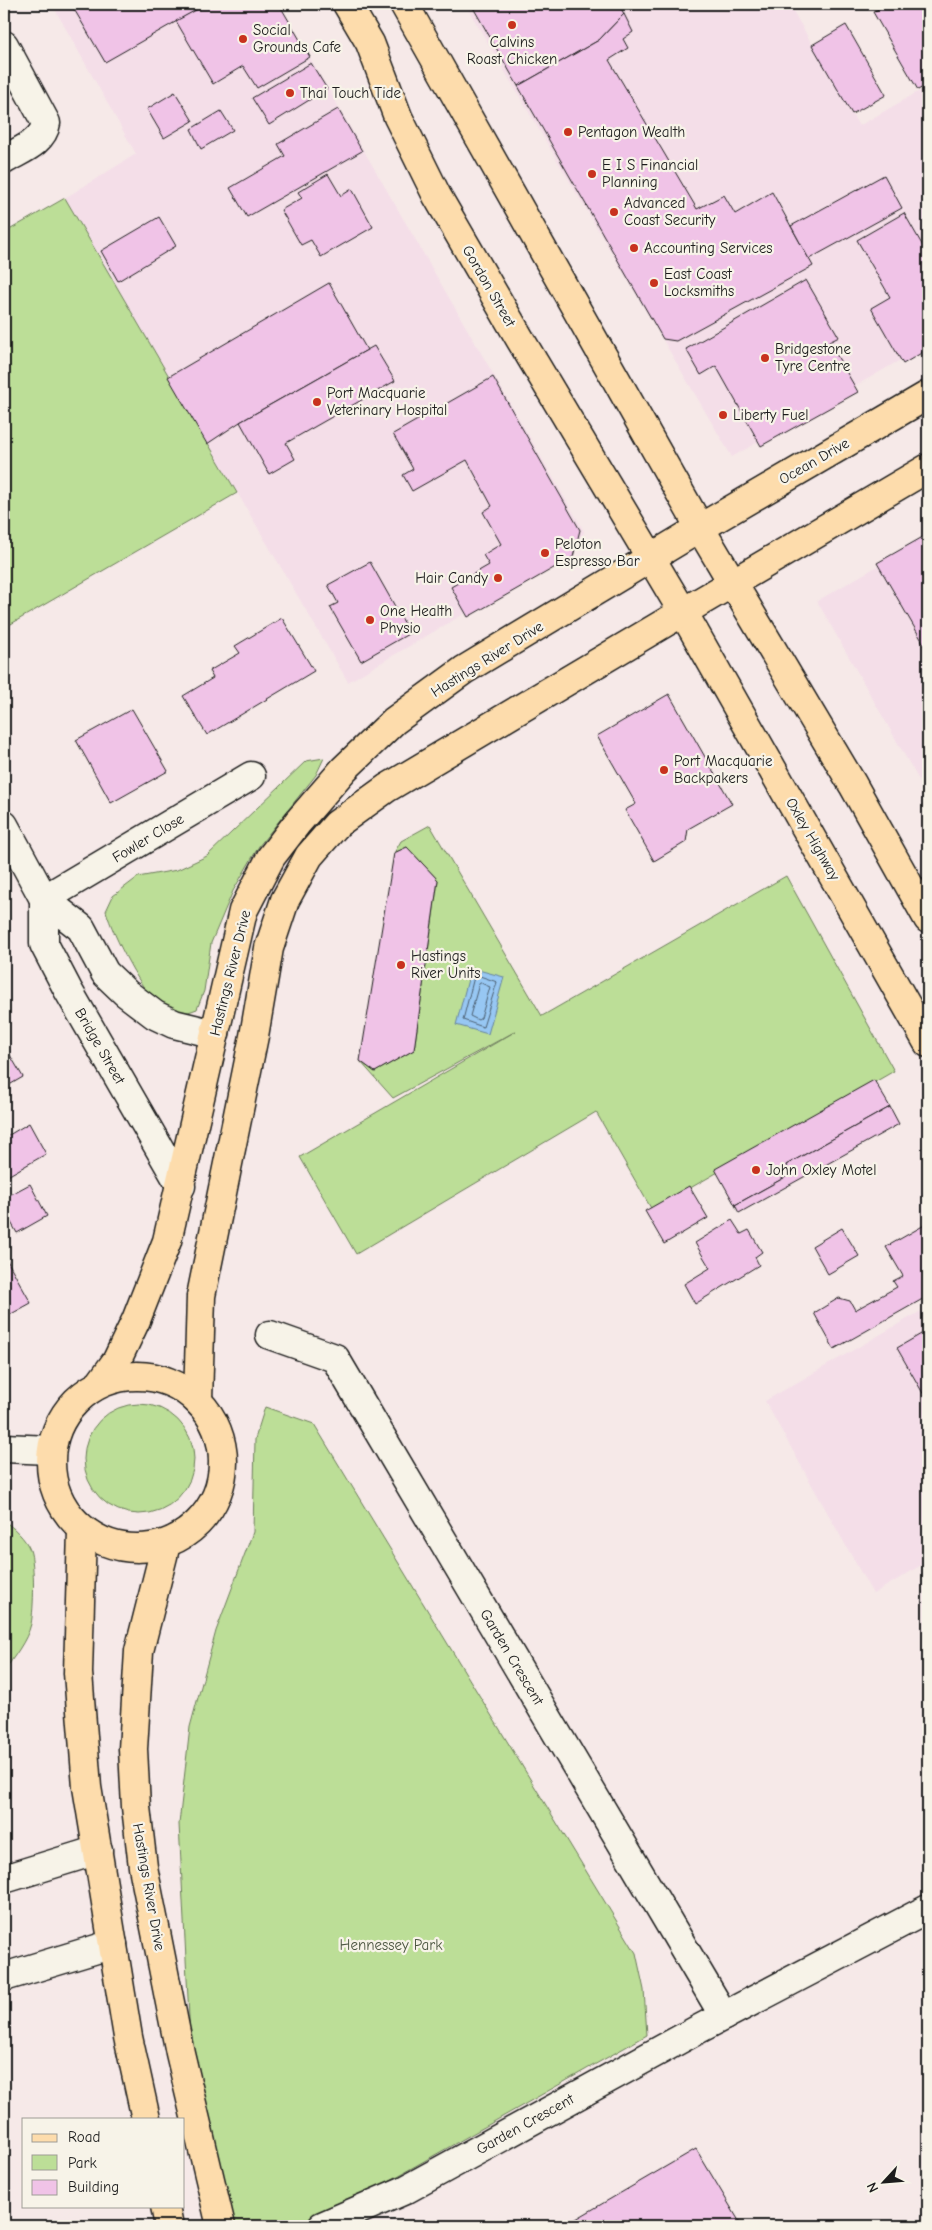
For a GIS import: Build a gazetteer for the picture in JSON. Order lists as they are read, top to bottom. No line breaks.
{"streets":{"main road":["Gordon Street","Ocean Drive","Hastings River Drive","Oxley Highway"],"street":["Fowler Close","Bridge Street","Garden Crescent"]},"crossings":[["Gordon Street","Ocean Drive"],["Gordon Street","Hastings River Drive"],["Gordon Street","Oxley Highway"],["Ocean Drive","Hastings River Drive"],["Ocean Drive","Oxley Highway"],["Hastings River Drive","Oxley Highway"],["Hastings River Drive","Bridge Street"],["Fowler Close","Bridge Street"]],"parks":["Hennessey Park"],"places":["Calvins Roast Chicken","Social Grounds Cafe","Thai Touch Tide","Pentagon Wealth","E I S Financial Planning","Advanced Coast Security","Accounting Services","East Coast Locksmiths","Bridgestone Tyre Centre","Port Macquarie Veterinary Hospital","Liberty Fuel","Peloton Espresso Bar","Hair Candy","One Health Physio","Port Macquarie Backpakers","Hastings River Units","John Oxley Motel"],"legend":["Road","Park","Building"],"north":"bottom left"}
